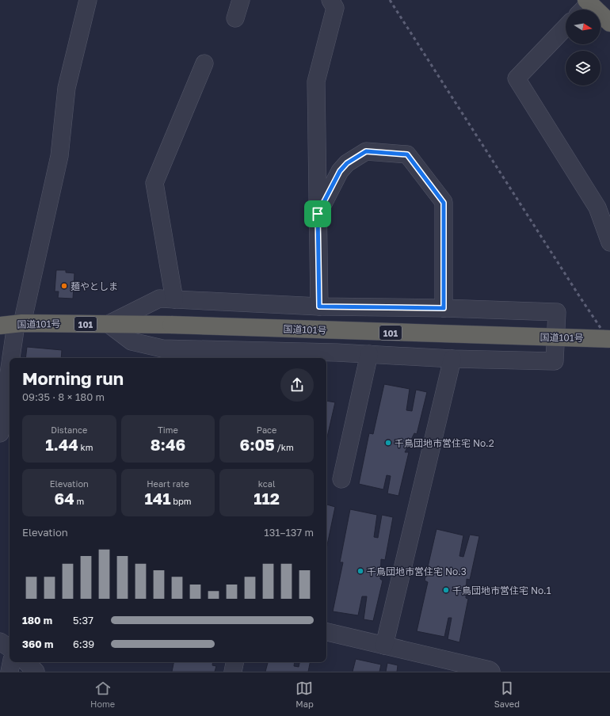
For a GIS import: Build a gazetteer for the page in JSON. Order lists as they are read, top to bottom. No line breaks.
{"streets":{"highway":["国道101号","101"]},"places":["麺やとしま","千鳥団地市営住宅 No.2","千鳥団地市営住宅 No.3","千鳥団地市営住宅 No.1"],"north":"right","page":{"heading":["Morning run","09:35 · 8 × 180 m"],"stats":[["Distance","1.44 km"],["Time","8:46"],["Pace","6:05 /km"],["Elevation","64 m"],["Heart rate","141 bpm"],["kcal","112"]],"chart":["Elevation","131–137 m"],"list":[{"name":"180 m","note":"5:37"},{"name":"360 m","note":"6:39"}],"tabs":["Home","Map","Saved"]}}
